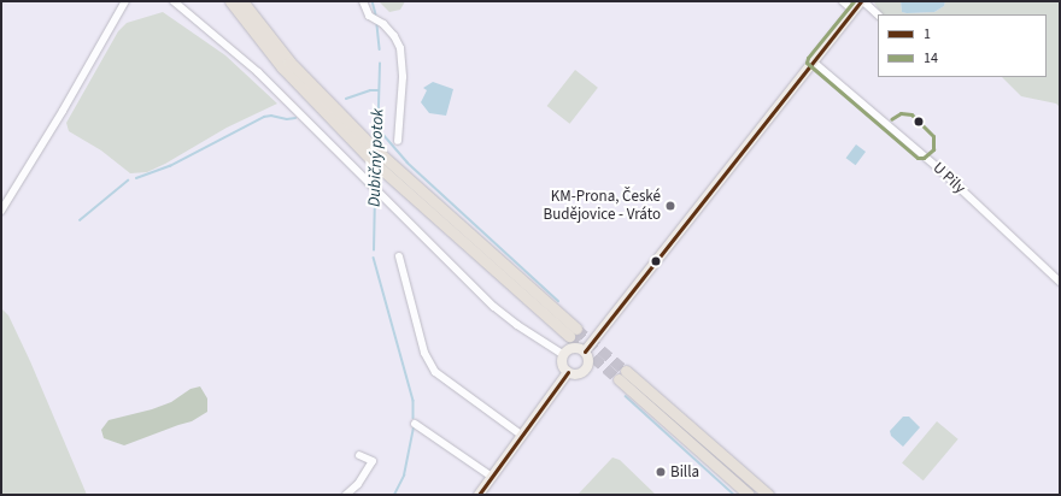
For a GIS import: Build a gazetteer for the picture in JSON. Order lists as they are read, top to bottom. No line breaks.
{"streets":{"street":["U Pily"]},"water":["Dubičný potok"],"places":["KM-Prona, České Budějovice - Vráto","Billa"],"lines":["transit line 1","transit line 14"],"legend":["1","14"]}
